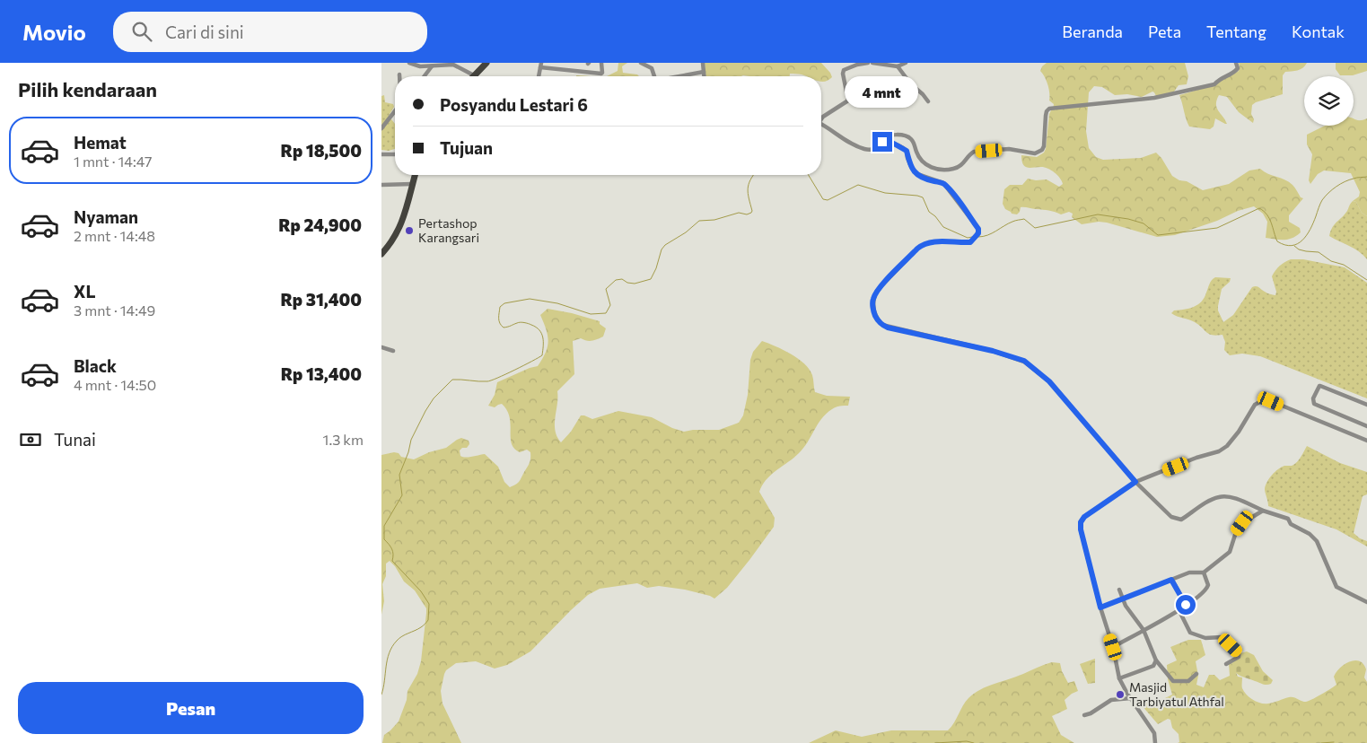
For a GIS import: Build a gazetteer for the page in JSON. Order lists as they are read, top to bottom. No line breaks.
{"places":["Pertashop Karangsari","Masjid Tarbiyatul Athfal"],"page":{"header":"Movio","search":"Cari di sini","nav":["Beranda","Peta","Tentang","Kontak"],"heading":"Pilih kendaraan","bubble":"4 mnt","banner":["Posyandu Lestari 6","Tujuan"],"list":[{"name":"Hemat","note":"1 mnt · 14:47","value":"Rp 18,500"},{"name":"Nyaman","note":"2 mnt · 14:48","value":"Rp 24,900"},{"name":"XL","note":"3 mnt · 14:49","value":"Rp 31,400"},{"name":"Black","note":"4 mnt · 14:50","value":"Rp 13,400"}],"pay":["Tunai","1.3 km"],"buttons":"Pesan"}}
